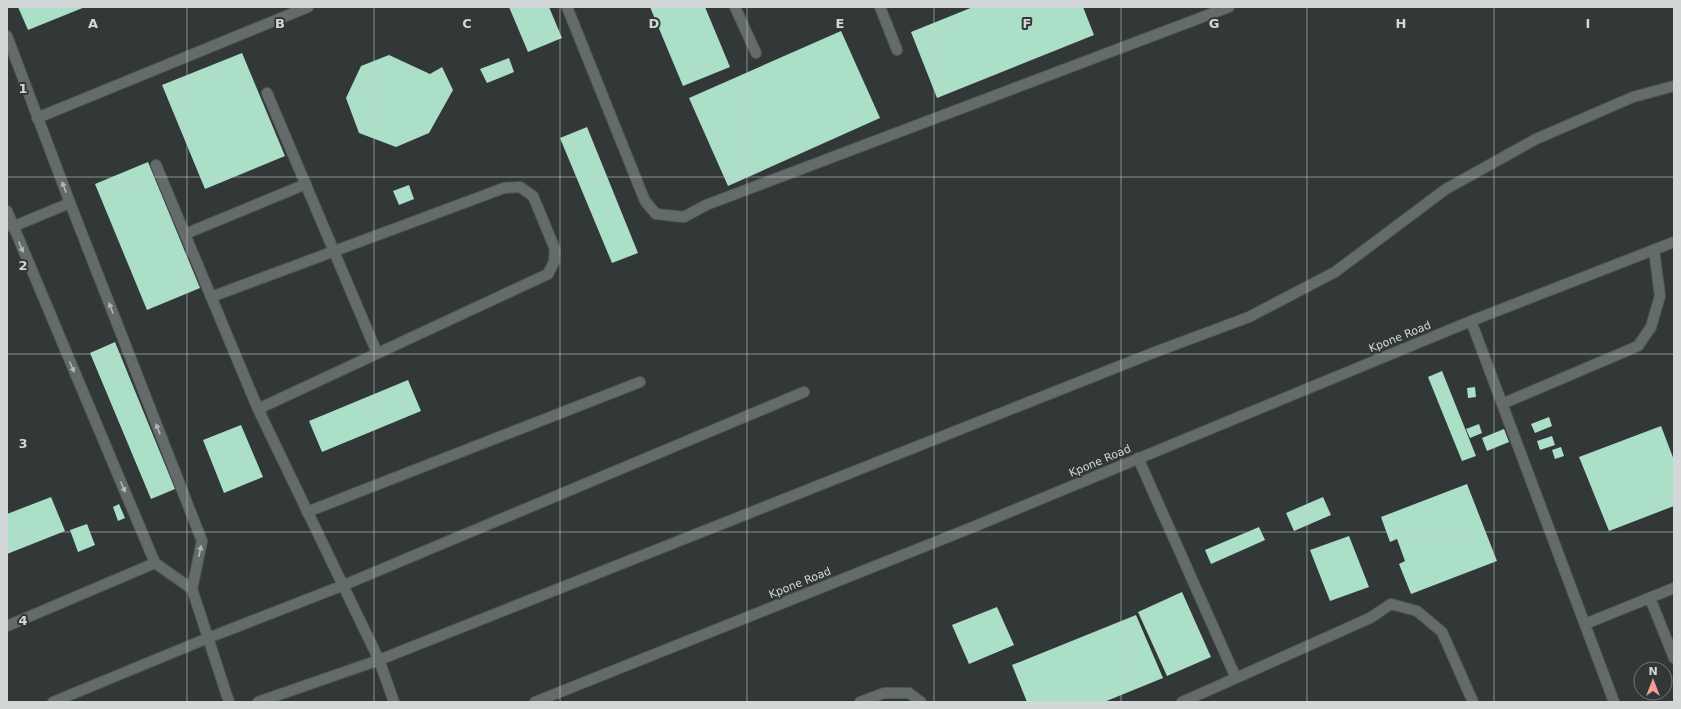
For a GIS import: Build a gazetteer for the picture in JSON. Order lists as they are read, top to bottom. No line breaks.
{"streets":{"main road":["Kpone Road"]},"north":"top","grid":{"columns":["A","B","C","D","E","F","G","H","I"],"rows":["1","2","3","4"]}}
